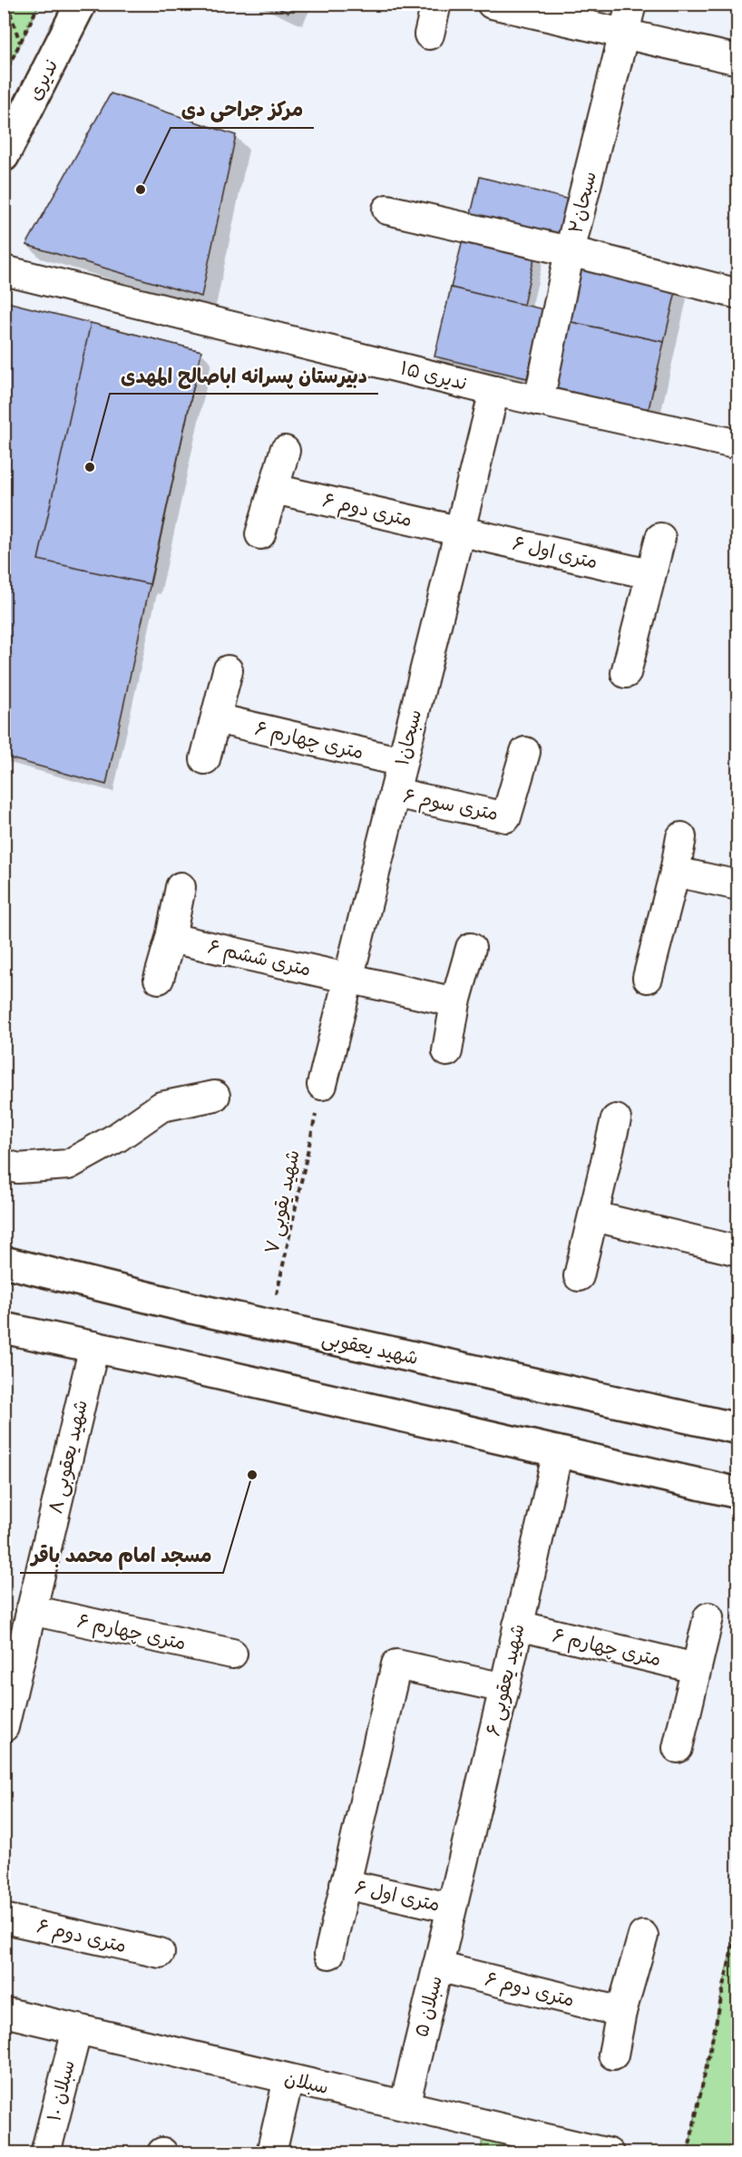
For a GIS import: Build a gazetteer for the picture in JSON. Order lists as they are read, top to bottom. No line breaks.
{"streets":{"street":["ندیری","سبحان۲","ندیری ۱۵","۶ متری دوم","۶ متری اول","سبحان۱","۶ متری چهارم","۶ متری سوم","۶ متری ششم","شهید یعقوبی","شهید یعقوبی ۸","شهید یعقوبی ۶","سبلان ۵","سبلان","سبلان ۱۰"],"path":["شهید یقوبی ۷"]},"crossings":[["سبحان۲","ندیری ۱۵"],["ندیری ۱۵","سبحان۱"],["۶ متری دوم","۶ متری اول"],["۶ متری دوم","سبحان۱"],["۶ متری دوم","سبلان ۵"],["۶ متری اول","سبحان۱"],["۶ متری اول","شهید یعقوبی ۶"],["۶ متری اول","سبلان ۵"],["سبحان۱","۶ متری چهارم"],["سبحان۱","۶ متری سوم"],["سبحان۱","۶ متری ششم"],["سبحان۱","شهید یقوبی ۷"],["۶ متری چهارم","شهید یعقوبی ۸"],["۶ متری چهارم","شهید یعقوبی ۶"],["شهید یقوبی ۷","شهید یعقوبی"],["شهید یعقوبی ۶","سبلان ۵"],["سبلان ۵","سبلان"],["سبلان","سبلان ۱۰"]],"places":["مرکز جراحی دی","دبیرستان پسرانه اباصالح المهدی","مسجد امام محمد باقر"]}
